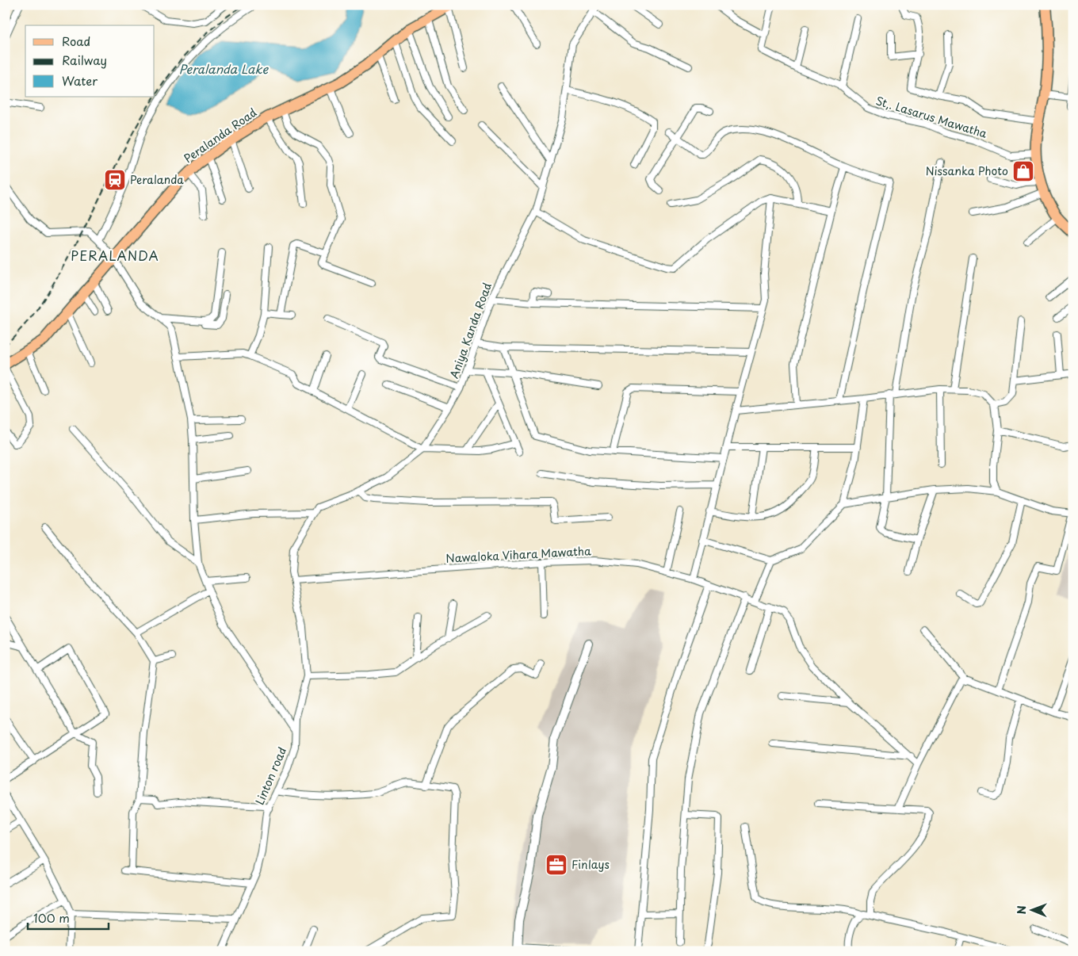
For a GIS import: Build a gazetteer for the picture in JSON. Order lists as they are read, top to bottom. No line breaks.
{"streets":{"main road":["Peralanda Road"],"street":["St,. Lasarus Mawatha","Aniya Kanda Road","Nawaloka Vihara Mawatha","Linton road"]},"crossings":[["Aniya Kanda Road","Nawaloka Vihara Mawatha"],["Aniya Kanda Road","Linton road"],["Nawaloka Vihara Mawatha","Linton road"]],"districts":["PERALANDA"],"water":["Peralanda Lake"],"places":{"shop":["Nissanka Photo"],"station":["Peralanda"],"office":["Finlays"]},"legend":["Road","Railway","Water"],"scale_bar":"100 m","north":"left"}
